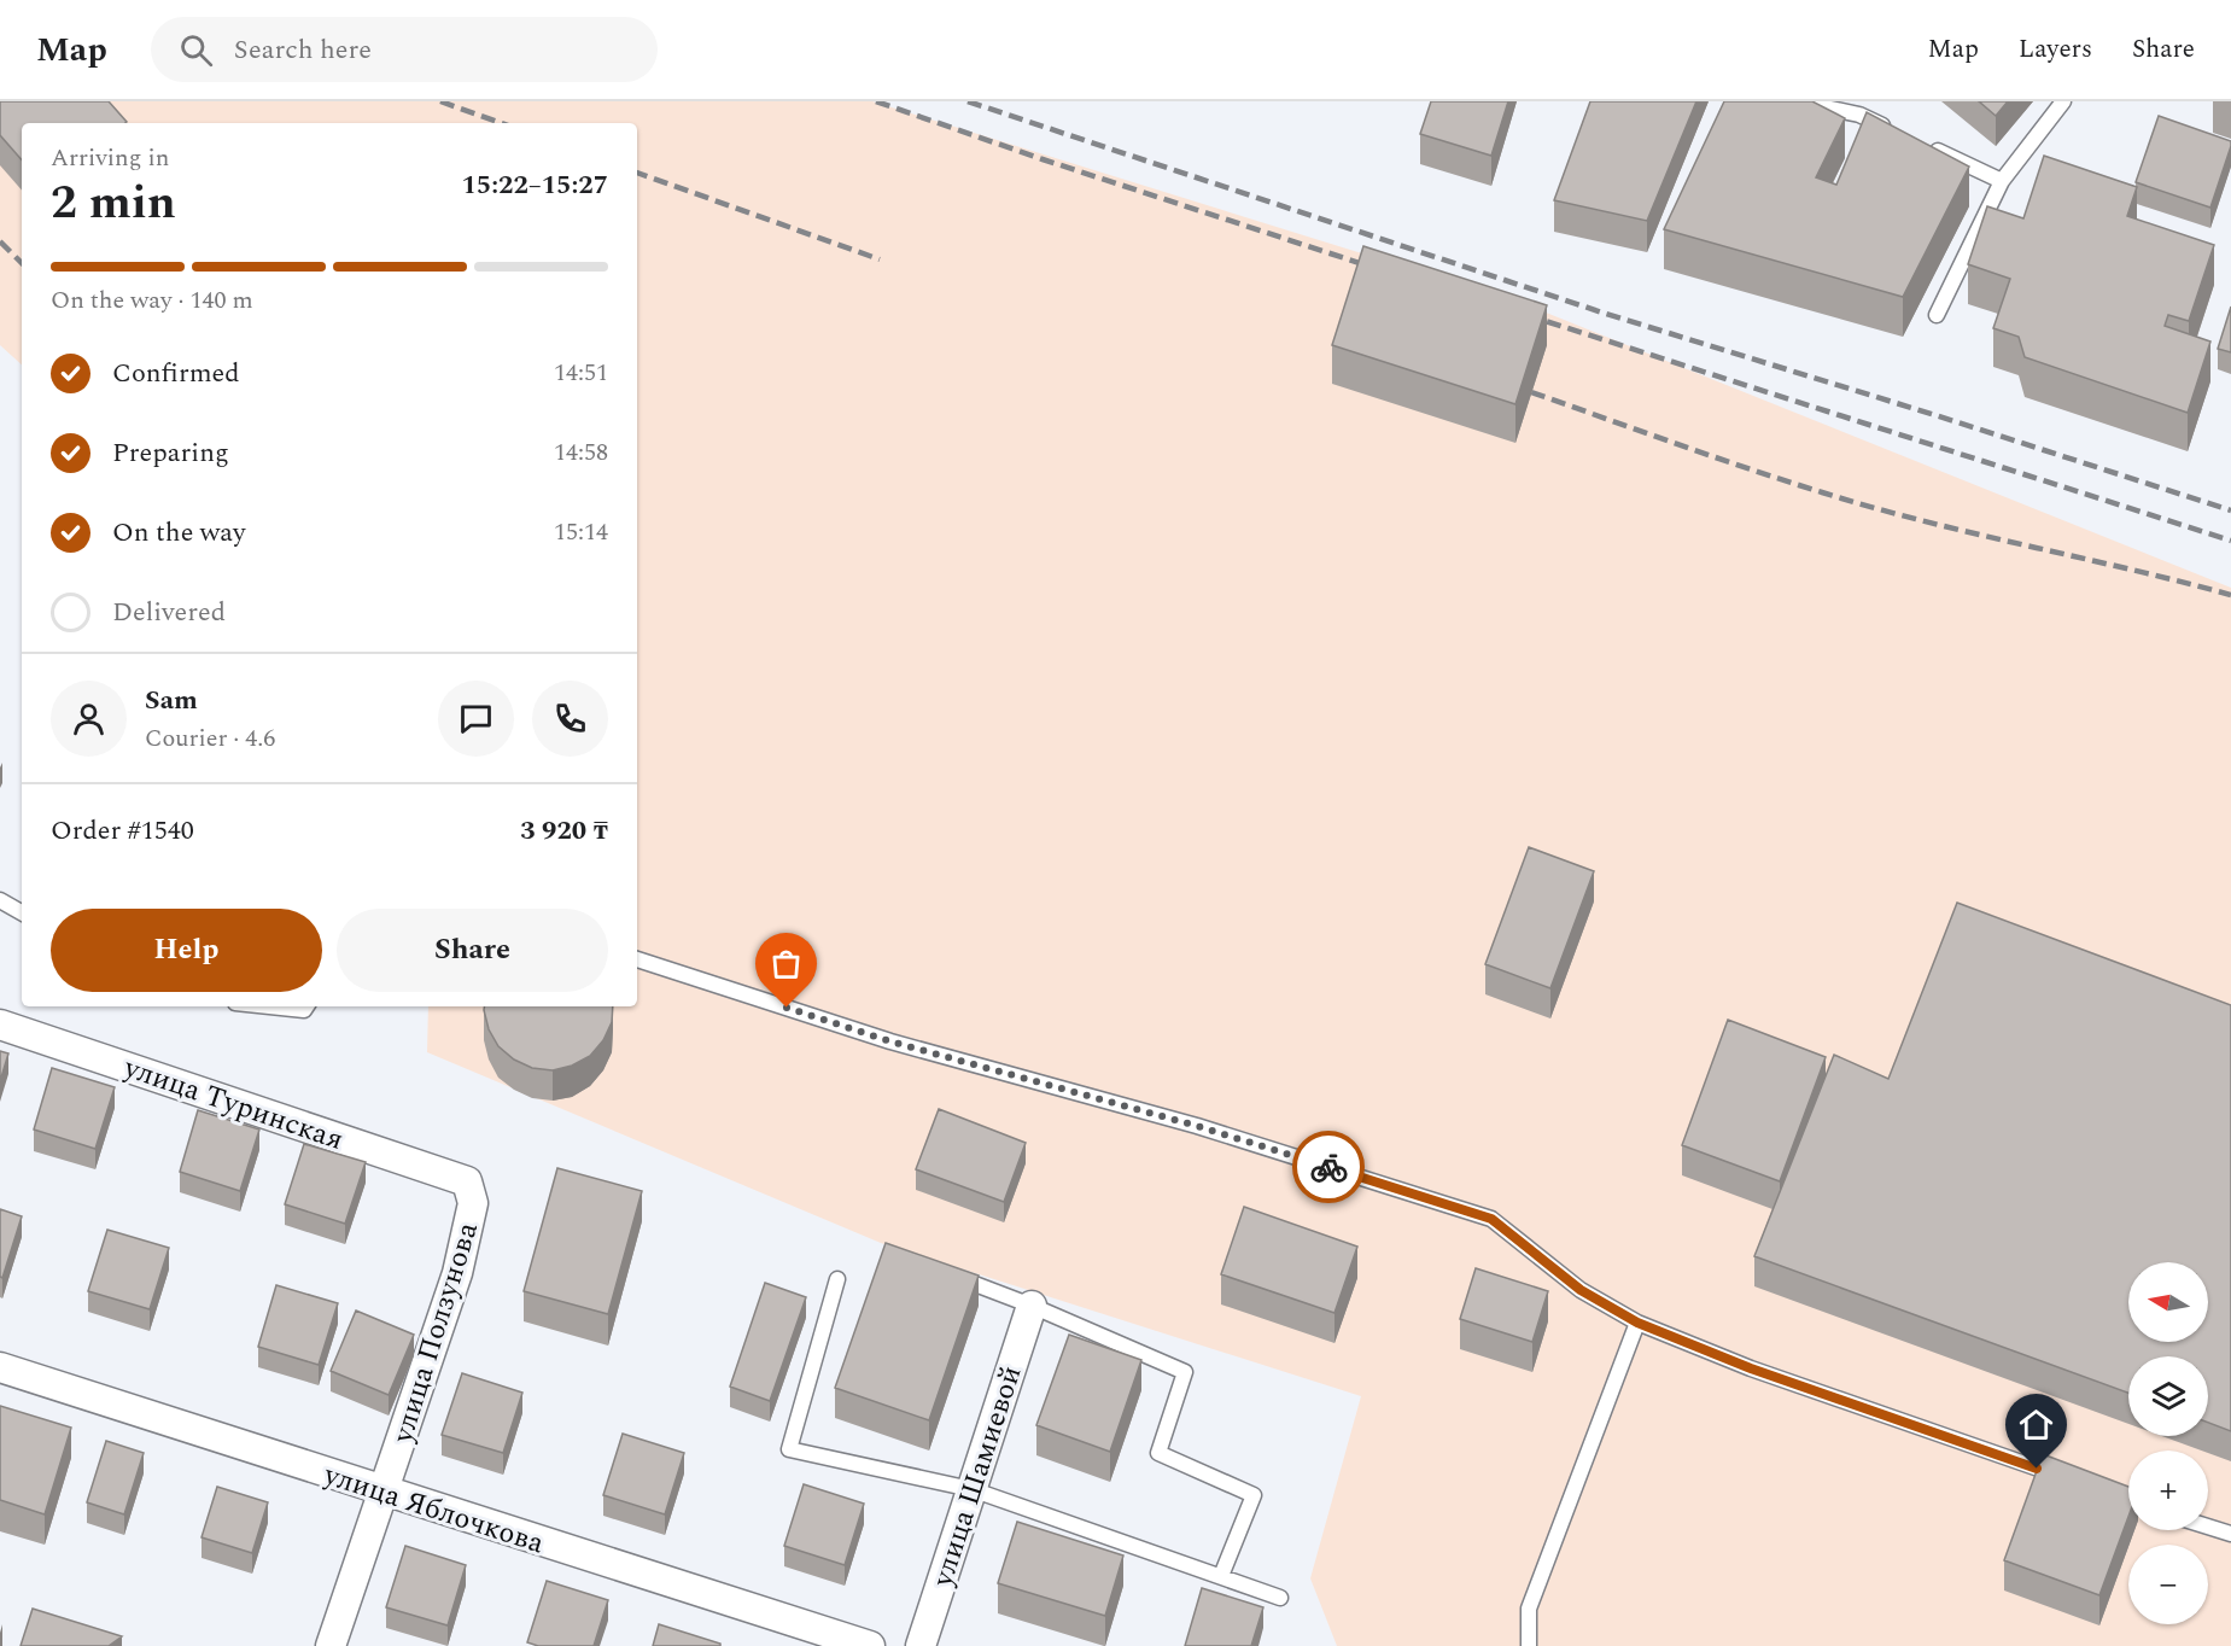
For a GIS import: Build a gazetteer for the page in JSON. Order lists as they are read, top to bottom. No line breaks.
{"streets":{"street":["улица Туринская","улица Ползунова","улица Шамиевой","улица Яблочкова"]},"crossings":[["улица Туринская","улица Ползунова"],["улица Ползунова","улица Яблочкова"]],"north":"left","page":{"header":"Map","search":"Search here","nav":["Map","Layers","Share"],"heading":["2 min","Arriving in","15:22–15:27"],"panel":["Sam","Courier · 4.6","Order #1540","3 920 ₸"],"bar":"On the way · 140 m","list":[["Confirmed","14:51"],["Preparing","14:58"],["On the way","15:14"],"Delivered"],"buttons":["Help","Share"],"map_buttons":["+","−"]}}
